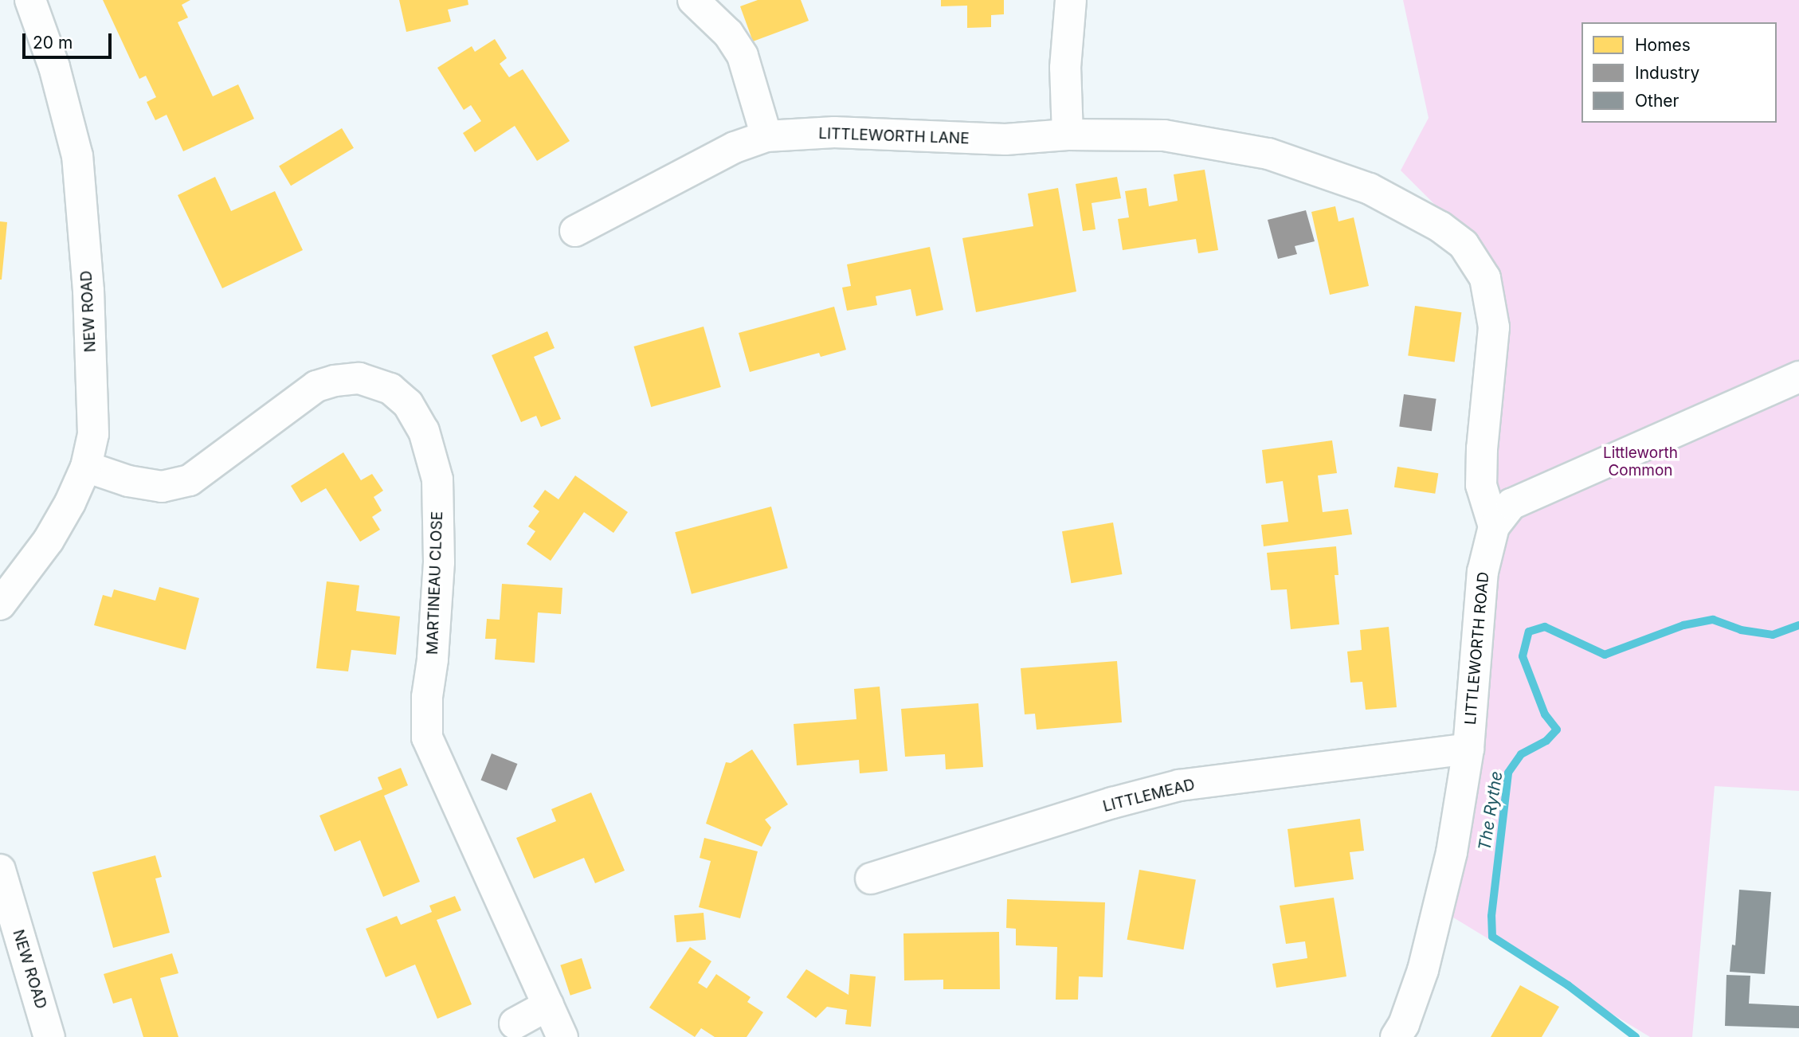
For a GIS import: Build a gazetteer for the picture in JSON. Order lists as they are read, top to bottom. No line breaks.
{"streets":{"street":["LITTLEWORTH LANE","NEW ROAD","MARTINEAU CLOSE","LITTLEWORTH ROAD","LITTLEMEAD"]},"crossings":[["LITTLEWORTH LANE","LITTLEWORTH ROAD"],["NEW ROAD","MARTINEAU CLOSE"],["LITTLEWORTH ROAD","LITTLEMEAD"]],"water":["The Rythe"],"parks":["Littleworth Common"],"legend":["Homes","Industry","Other"],"scale_bar":"20 m"}
